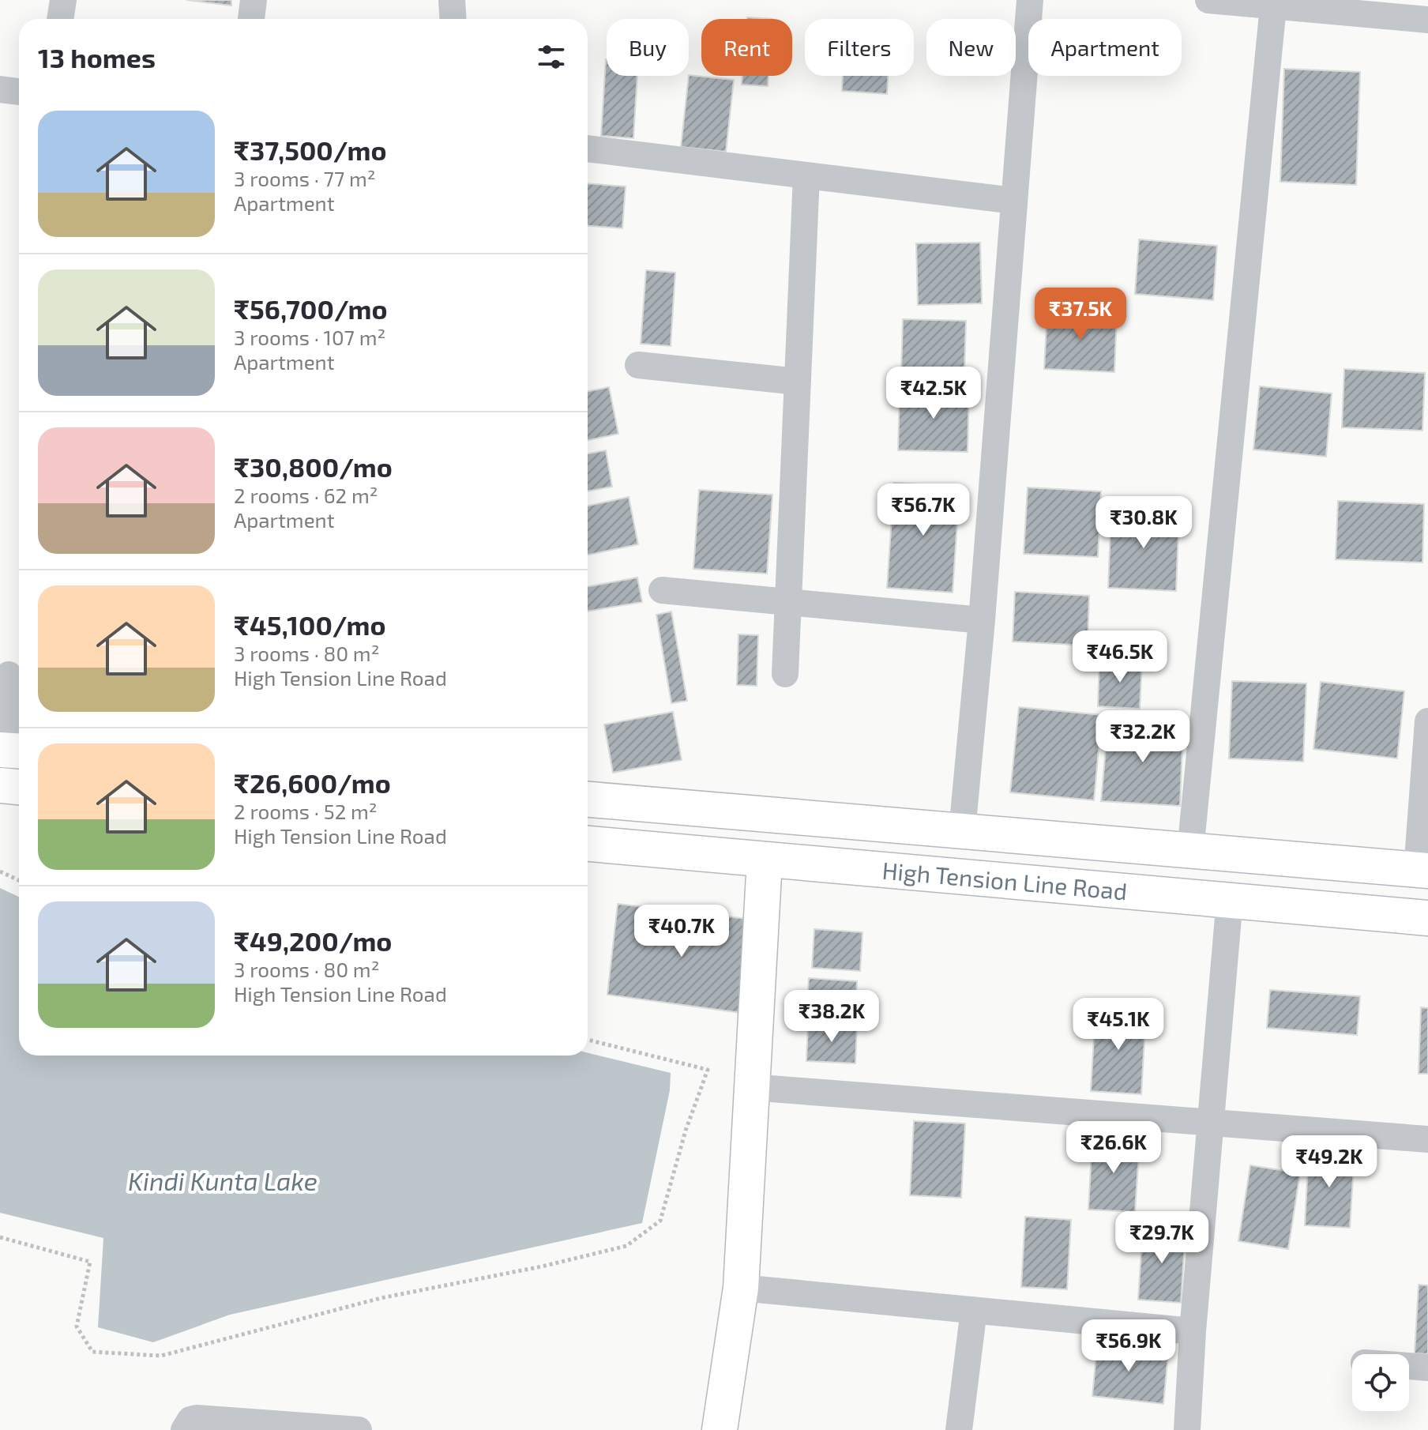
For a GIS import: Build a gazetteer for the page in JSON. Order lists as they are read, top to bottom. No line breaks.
{"streets":{"main road":["High Tension Line Road"]},"water":["Kindi Kunta Lake"],"page":{"chip":["Buy","Rent","Filters","New","Apartment"],"heading":"13 homes","list":[{"name":"₹37,500/mo","note":"3 rooms · 77 m² · Apartment"},{"name":"₹56,700/mo","note":"3 rooms · 107 m² · Apartment"},{"name":"₹30,800/mo","note":"2 rooms · 62 m² · Apartment"},{"name":"₹45,100/mo","note":"3 rooms · 80 m² · High Tension Line Road"},{"name":"₹26,600/mo","note":"2 rooms · 52 m² · High Tension Line Road"},{"name":"₹49,200/mo","note":"3 rooms · 80 m² · High Tension Line Road"}],"price":["₹37.5K","₹42.5K","₹56.7K","₹30.8K","₹46.5K","₹32.2K","₹40.7K","₹38.2K","₹45.1K","₹26.6K","₹49.2K","₹29.7K","₹56.9K"]}}
